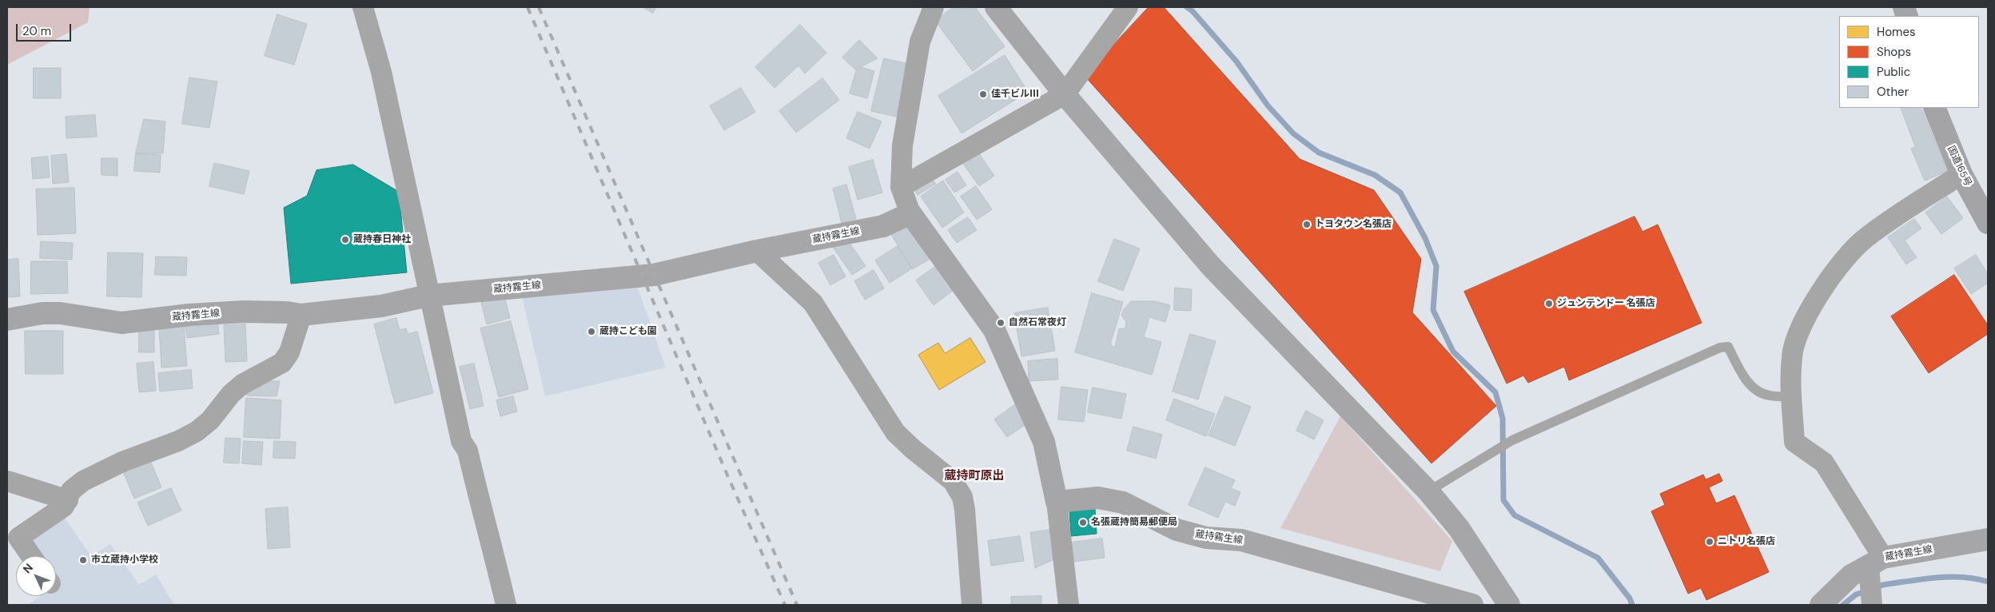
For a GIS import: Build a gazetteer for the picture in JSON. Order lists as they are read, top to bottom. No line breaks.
{"streets":{"highway":["国道165号"],"main road":["蔵持霧生線"]},"districts":["蔵持町原出"],"places":["佳千ビルⅢ","トヨタウン名張店","蔵持春日神社","ジュンテンドー 名張店","自然石常夜灯","蔵持こども園","名張蔵持簡易郵便局","ニトリ名張店","市立蔵持小学校"],"legend":["Homes","Shops","Public","Other"],"scale_bar":"20 m","north":"top left"}
